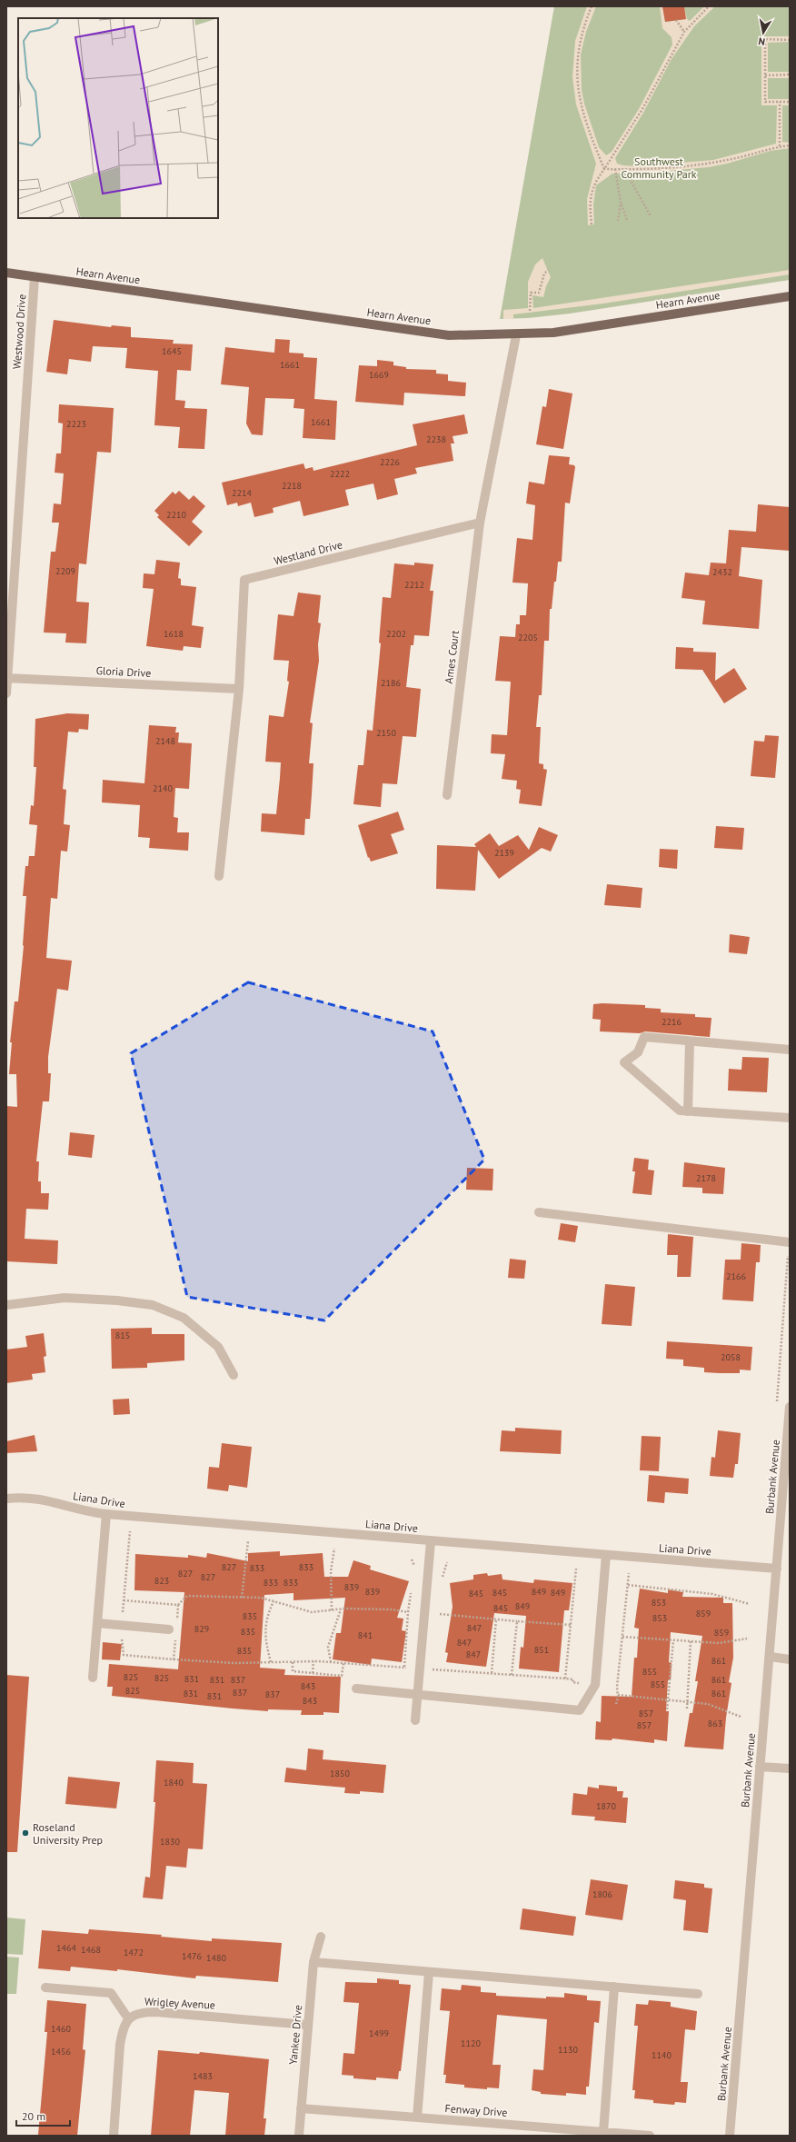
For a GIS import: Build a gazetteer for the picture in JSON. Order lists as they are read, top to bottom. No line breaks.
{"streets":{"main road":["Hearn Avenue"],"street":["Westwood Drive","Westland Drive","Ames Court","Gloria Drive","Burbank Avenue","Liana Drive","Wrigley Avenue","Yankee Drive","Fenway Drive"]},"crossings":[["Hearn Avenue","Westwood Drive"],["Westwood Drive","Gloria Drive"],["Westland Drive","Ames Court"],["Westland Drive","Gloria Drive"],["Burbank Avenue","Liana Drive"],["Wrigley Avenue","Yankee Drive"],["Yankee Drive","Fenway Drive"]],"parks":["Southwest Community Park"],"places":["Roseland University Prep"],"house_numbers":["1645","1661","1669","1661","2223","2238","2226","2222","2218","2214","2210","2209","2432","2212","1618","2202","2205","2186","2150","2148","2140","2139","2216","2178","2166","815","2058","827","833","833","827","827","823","833","833","839","839","849","845","849","845","853","849","845","859","835","853","847","829","835","859","841","847","851","835","847","861","855","825","825","831","831","837","861","855","843","825","837","831","861","837","831","843","857","863","857","1850","1840","1870","1830","1806","1464","1468","1472","1476","1480","1460","1499","1120","1130","1456","1140","1483"],"scale_bar":"20 m","north":"bottom"}
